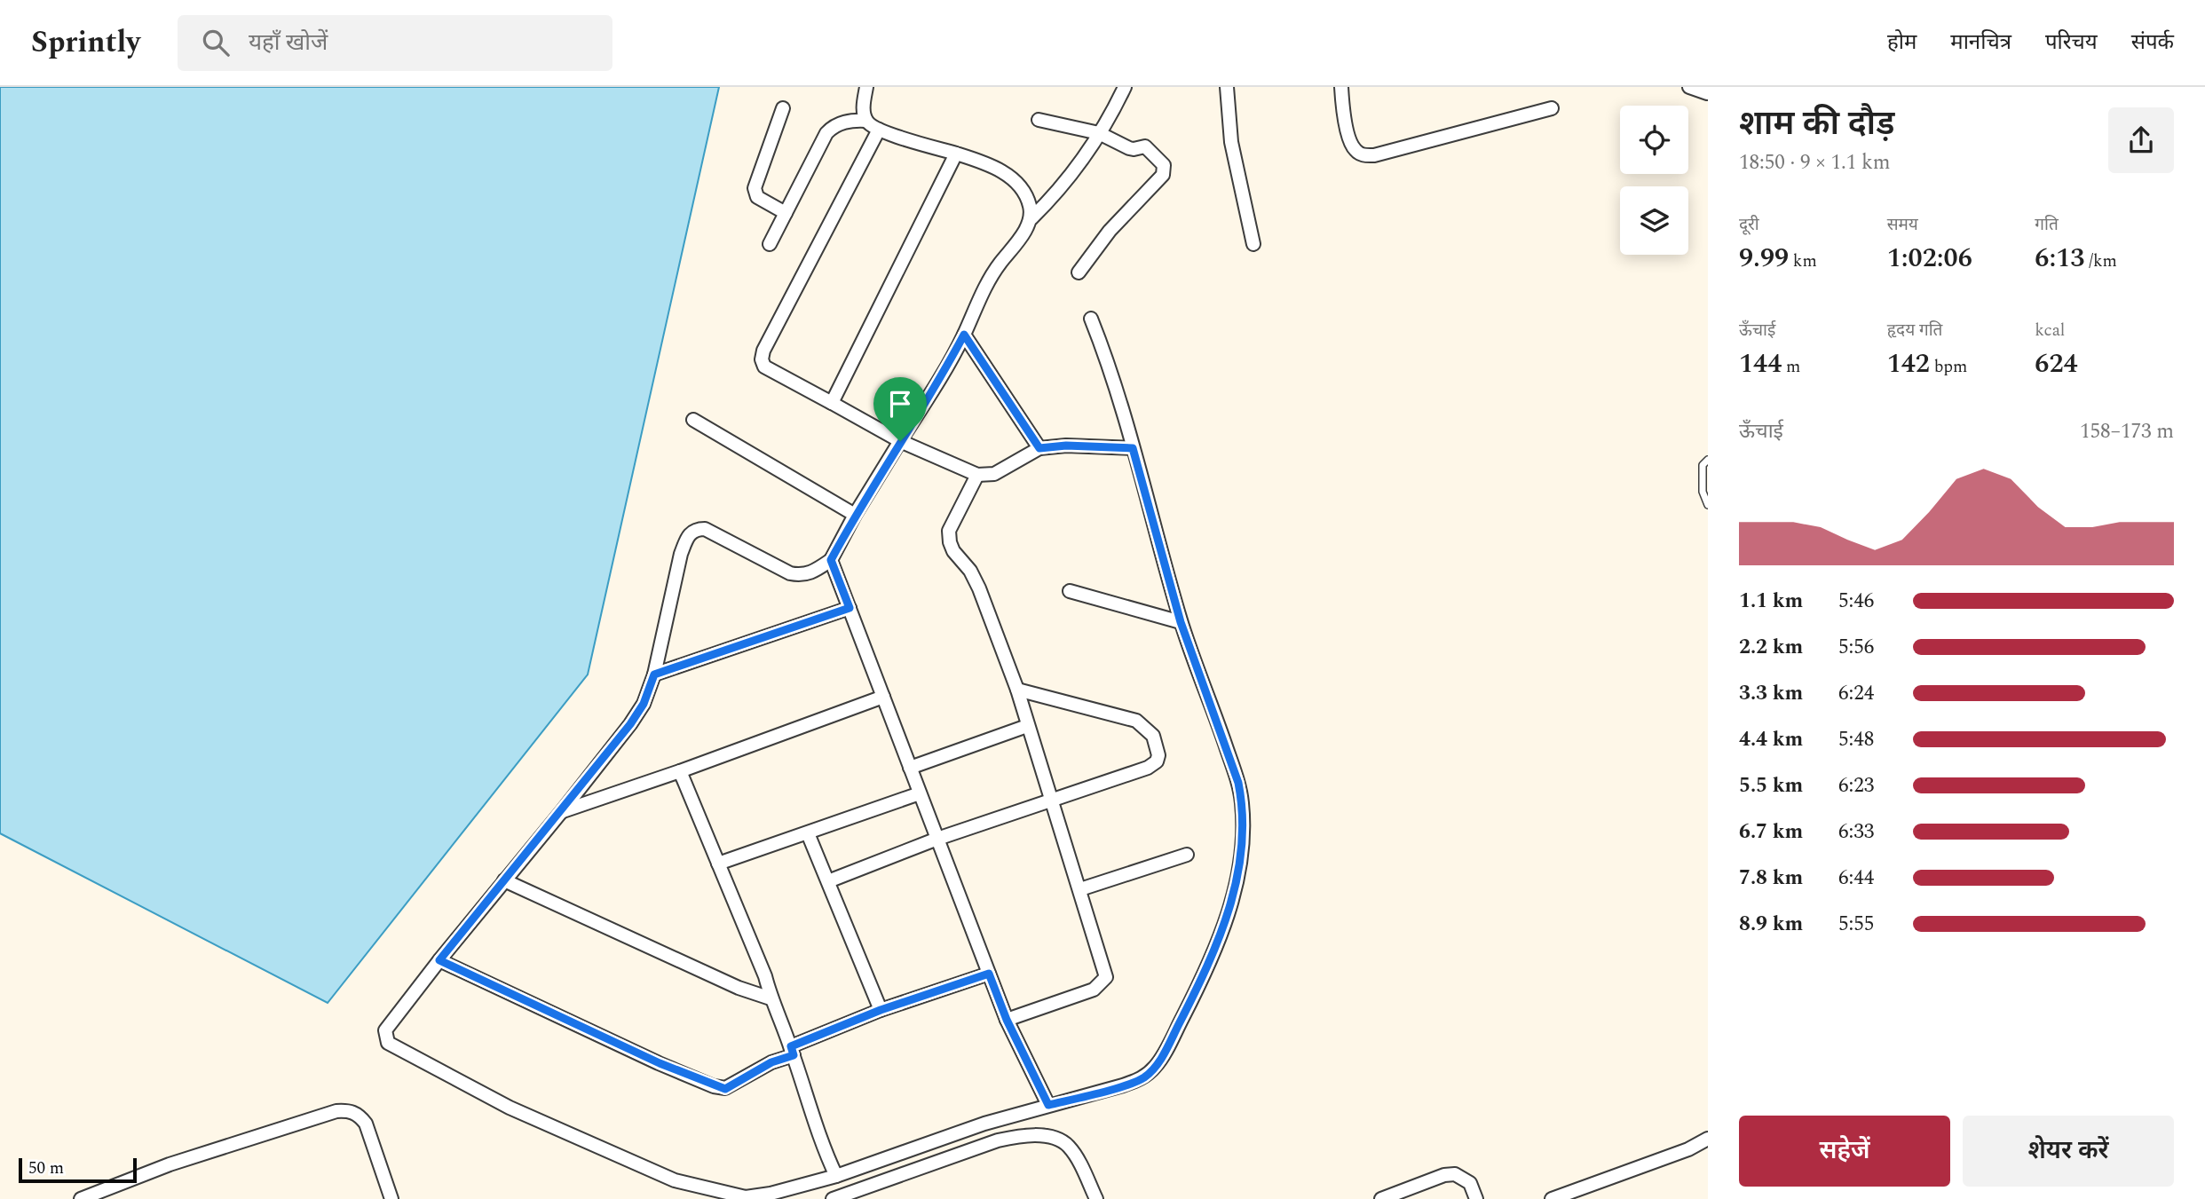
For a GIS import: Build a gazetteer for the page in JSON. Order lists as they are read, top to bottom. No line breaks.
{"scale_bar":"50 m","page":{"header":"Sprintly","search":"यहाँ खोजें","nav":["होम","मानचित्र","परिचय","संपर्क"],"heading":["शाम की दौड़","18:50 · 9 × 1.1 km"],"stats":[["दूरी","9.99 km"],["समय","1:02:06"],["गति","6:13 /km"],["ऊँचाई","144 m"],["हृदय गति","142 bpm"],["kcal","624"]],"chart":["ऊँचाई","158–173 m"],"list":[{"name":"1.1 km","note":"5:46"},{"name":"2.2 km","note":"5:56"},{"name":"3.3 km","note":"6:24"},{"name":"4.4 km","note":"5:48"},{"name":"5.5 km","note":"6:23"},{"name":"6.7 km","note":"6:33"},{"name":"7.8 km","note":"6:44"},{"name":"8.9 km","note":"5:55"}],"buttons":["सहेजें","शेयर करें"],"scale":"50 m"}}
